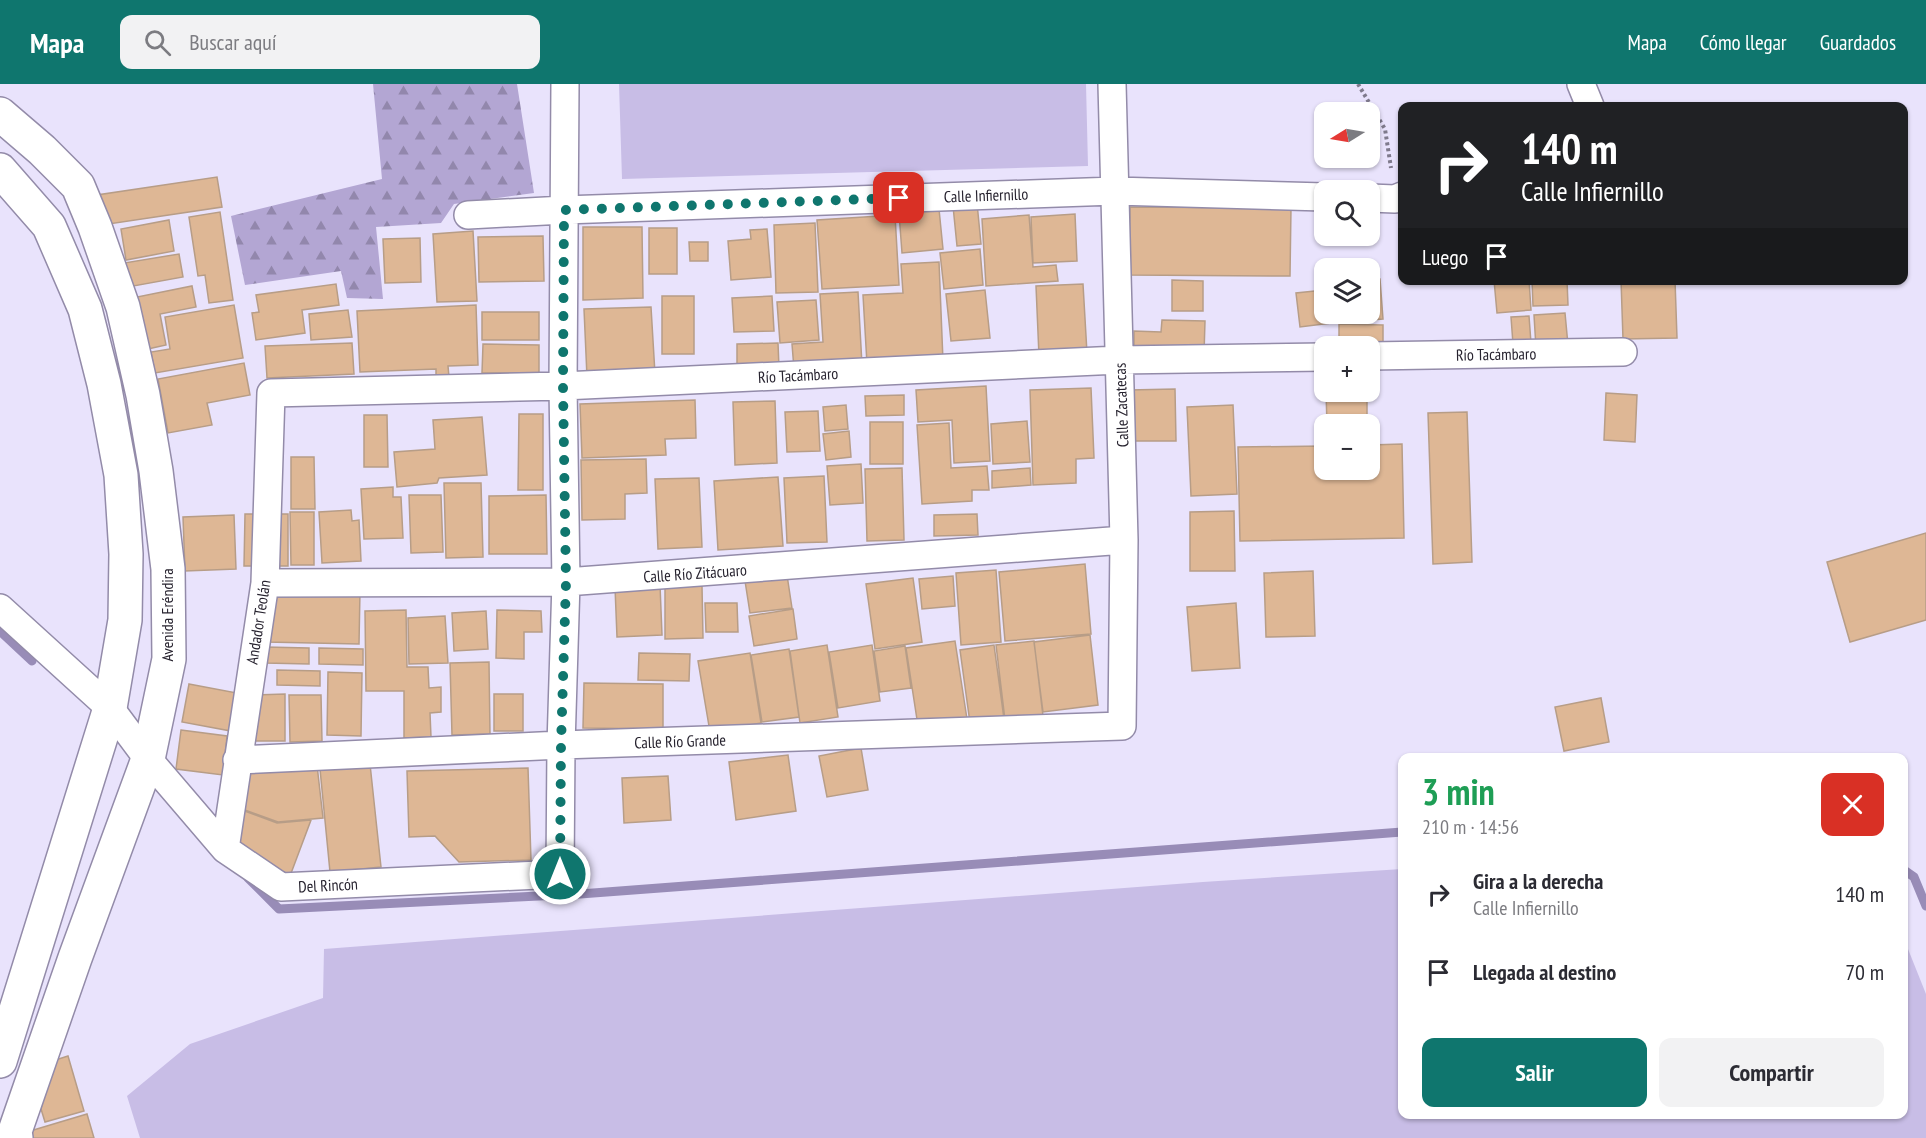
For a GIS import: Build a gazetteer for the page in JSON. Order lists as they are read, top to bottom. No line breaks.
{"streets":{"street":["Calle Infiernillo","Río Tacámbaro","Calle Zacatecas","Calle Río Zitácuaro","Avenida Eréndira","Andador Teolán","Calle Río Grande","Del Rincón"]},"crossings":[["Calle Infiernillo","Calle Zacatecas"],["Río Tacámbaro","Calle Zacatecas"],["Río Tacámbaro","Andador Teolán"],["Calle Zacatecas","Calle Río Zitácuaro"],["Calle Zacatecas","Calle Río Grande"],["Calle Río Zitácuaro","Andador Teolán"],["Avenida Eréndira","Del Rincón"],["Andador Teolán","Calle Río Grande"],["Andador Teolán","Del Rincón"],["Calle Río Grande","Del Rincón"]],"north":"left","page":{"header":"Mapa","search":"Buscar aquí","nav":["Mapa","Cómo llegar","Guardados"],"map_buttons":["+","−"],"turn":["140 m","Calle Infiernillo"],"then":"Luego","heading":["3 min","210 m · 14:56"],"list":[{"name":"Gira a la derecha","note":"Calle Infiernillo","value":"140 m"},{"name":"Llegada al destino","value":"70 m"}],"buttons":["Salir","Compartir"]}}
